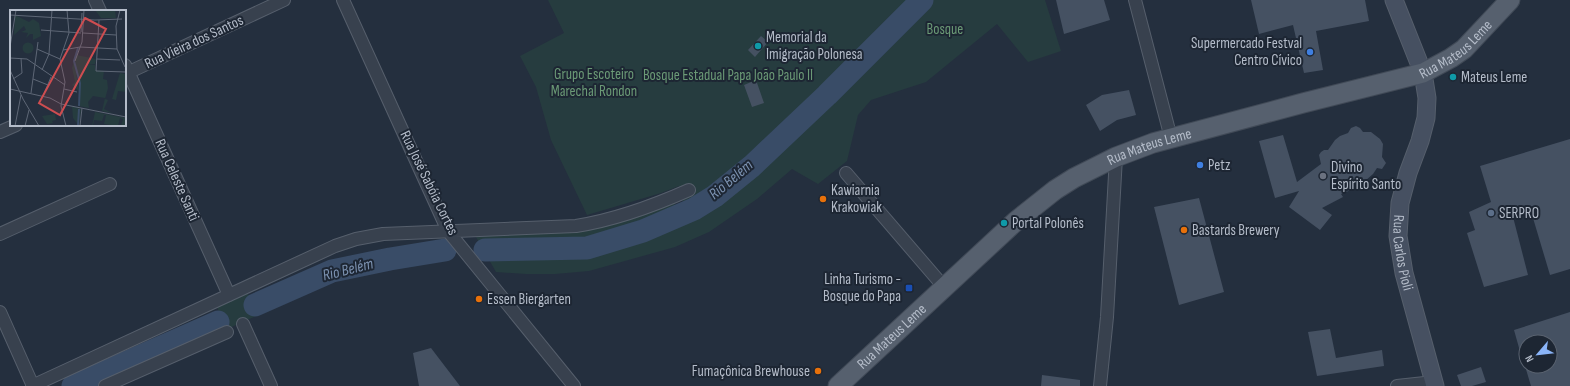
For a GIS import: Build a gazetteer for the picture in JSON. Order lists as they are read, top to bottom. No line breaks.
{"streets":{"main road":["Rua Mateus Leme","Rua Carlos Pioli"],"street":["Rua Vieira dos Santos","Rua Celeste Santi","Rua José Sabóia Cortes"]},"crossings":[["Rua Vieira dos Santos","Rua Celeste Santi"],["Rua Mateus Leme","Rua Carlos Pioli"]],"water":["Rio Belém"],"parks":["Bosque","Grupo Escoteiro Marechal Rondon","Bosque Estadual Papa João Paulo II"],"places":{"other":["Memorial da Imigração Polonesa","Supermercado Festval Centro Cívico","Mateus Leme","Petz","Divino Espírito Santo","Kawiarnia Krakowiak","SERPRO","Portal Polonês","Bastards Brewery","Essen Biergarten","Fumaçônica Brewhouse"],"transit":["Linha Turismo - Bosque do Papa"]},"north":"bottom left"}
